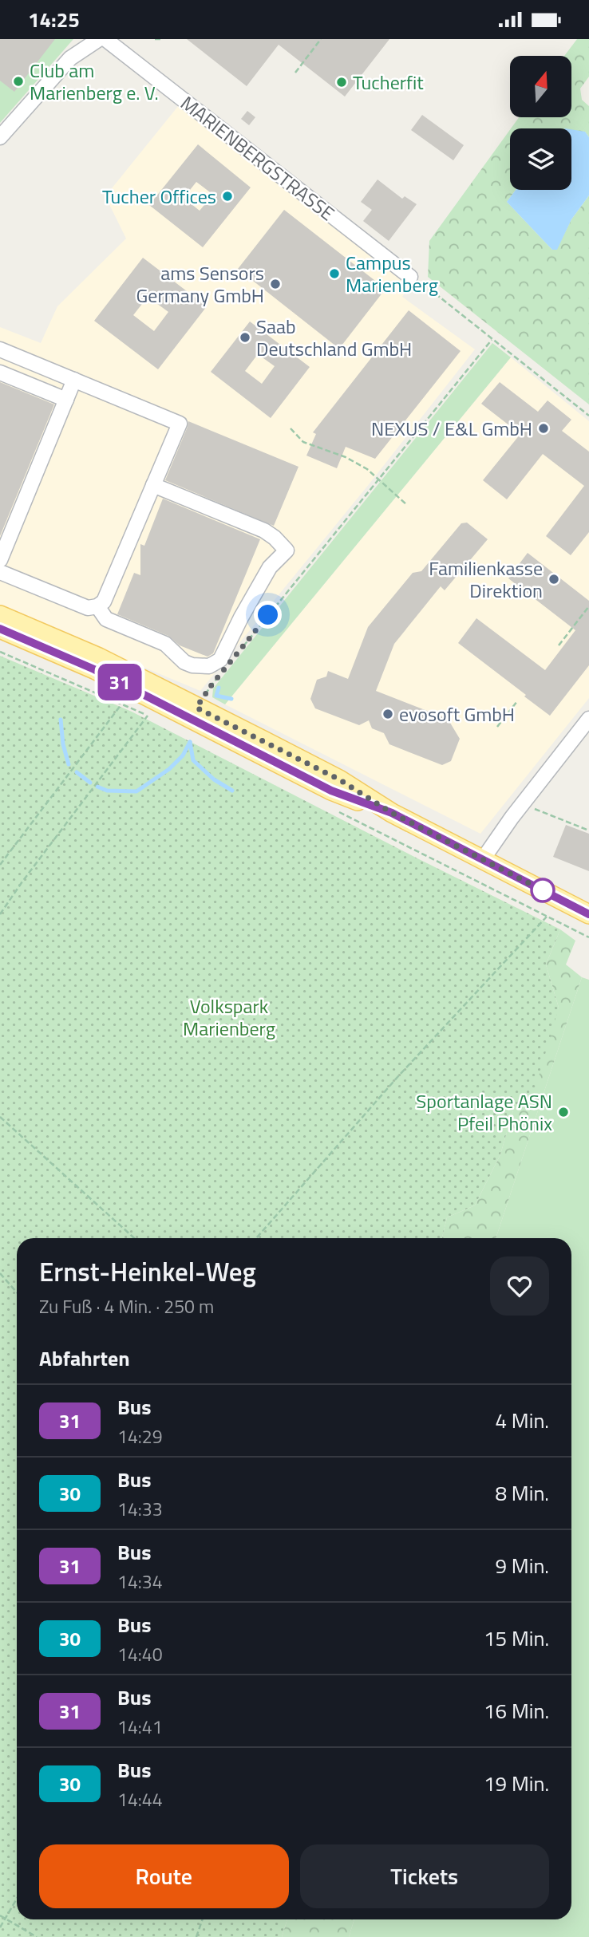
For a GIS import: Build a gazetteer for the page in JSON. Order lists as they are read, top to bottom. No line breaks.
{"streets":{"street":["MARIENBERGSTRASSE"]},"parks":["Volkspark Marienberg"],"places":["Club am Marienberg e. V.","Tucherfit","Tucher Offices","Campus Marienberg","ams Sensors Germany GmbH","Saab Deutschland GmbH","NEXUS / E&L GmbH","Familienkasse Direktion","evosoft GmbH","Sportanlage ASN Pfeil Phönix"],"lines":["bus line 31"],"north":"top","page":{"status":"14:25","on_map":"31","heading":[["Ernst-Heinkel-Weg","Zu Fuß · 4 Min. · 250 m"],"Abfahrten"],"list":[{"mark":"31","name":"Bus","note":"14:29","value":"4 Min."},{"mark":"30","name":"Bus","note":"14:33","value":"8 Min."},{"mark":"31","name":"Bus","note":"14:34","value":"9 Min."},{"mark":"30","name":"Bus","note":"14:40","value":"15 Min."},{"mark":"31","name":"Bus","note":"14:41","value":"16 Min."},{"mark":"30","name":"Bus","note":"14:44","value":"19 Min."}],"buttons":["Route","Tickets"]}}
